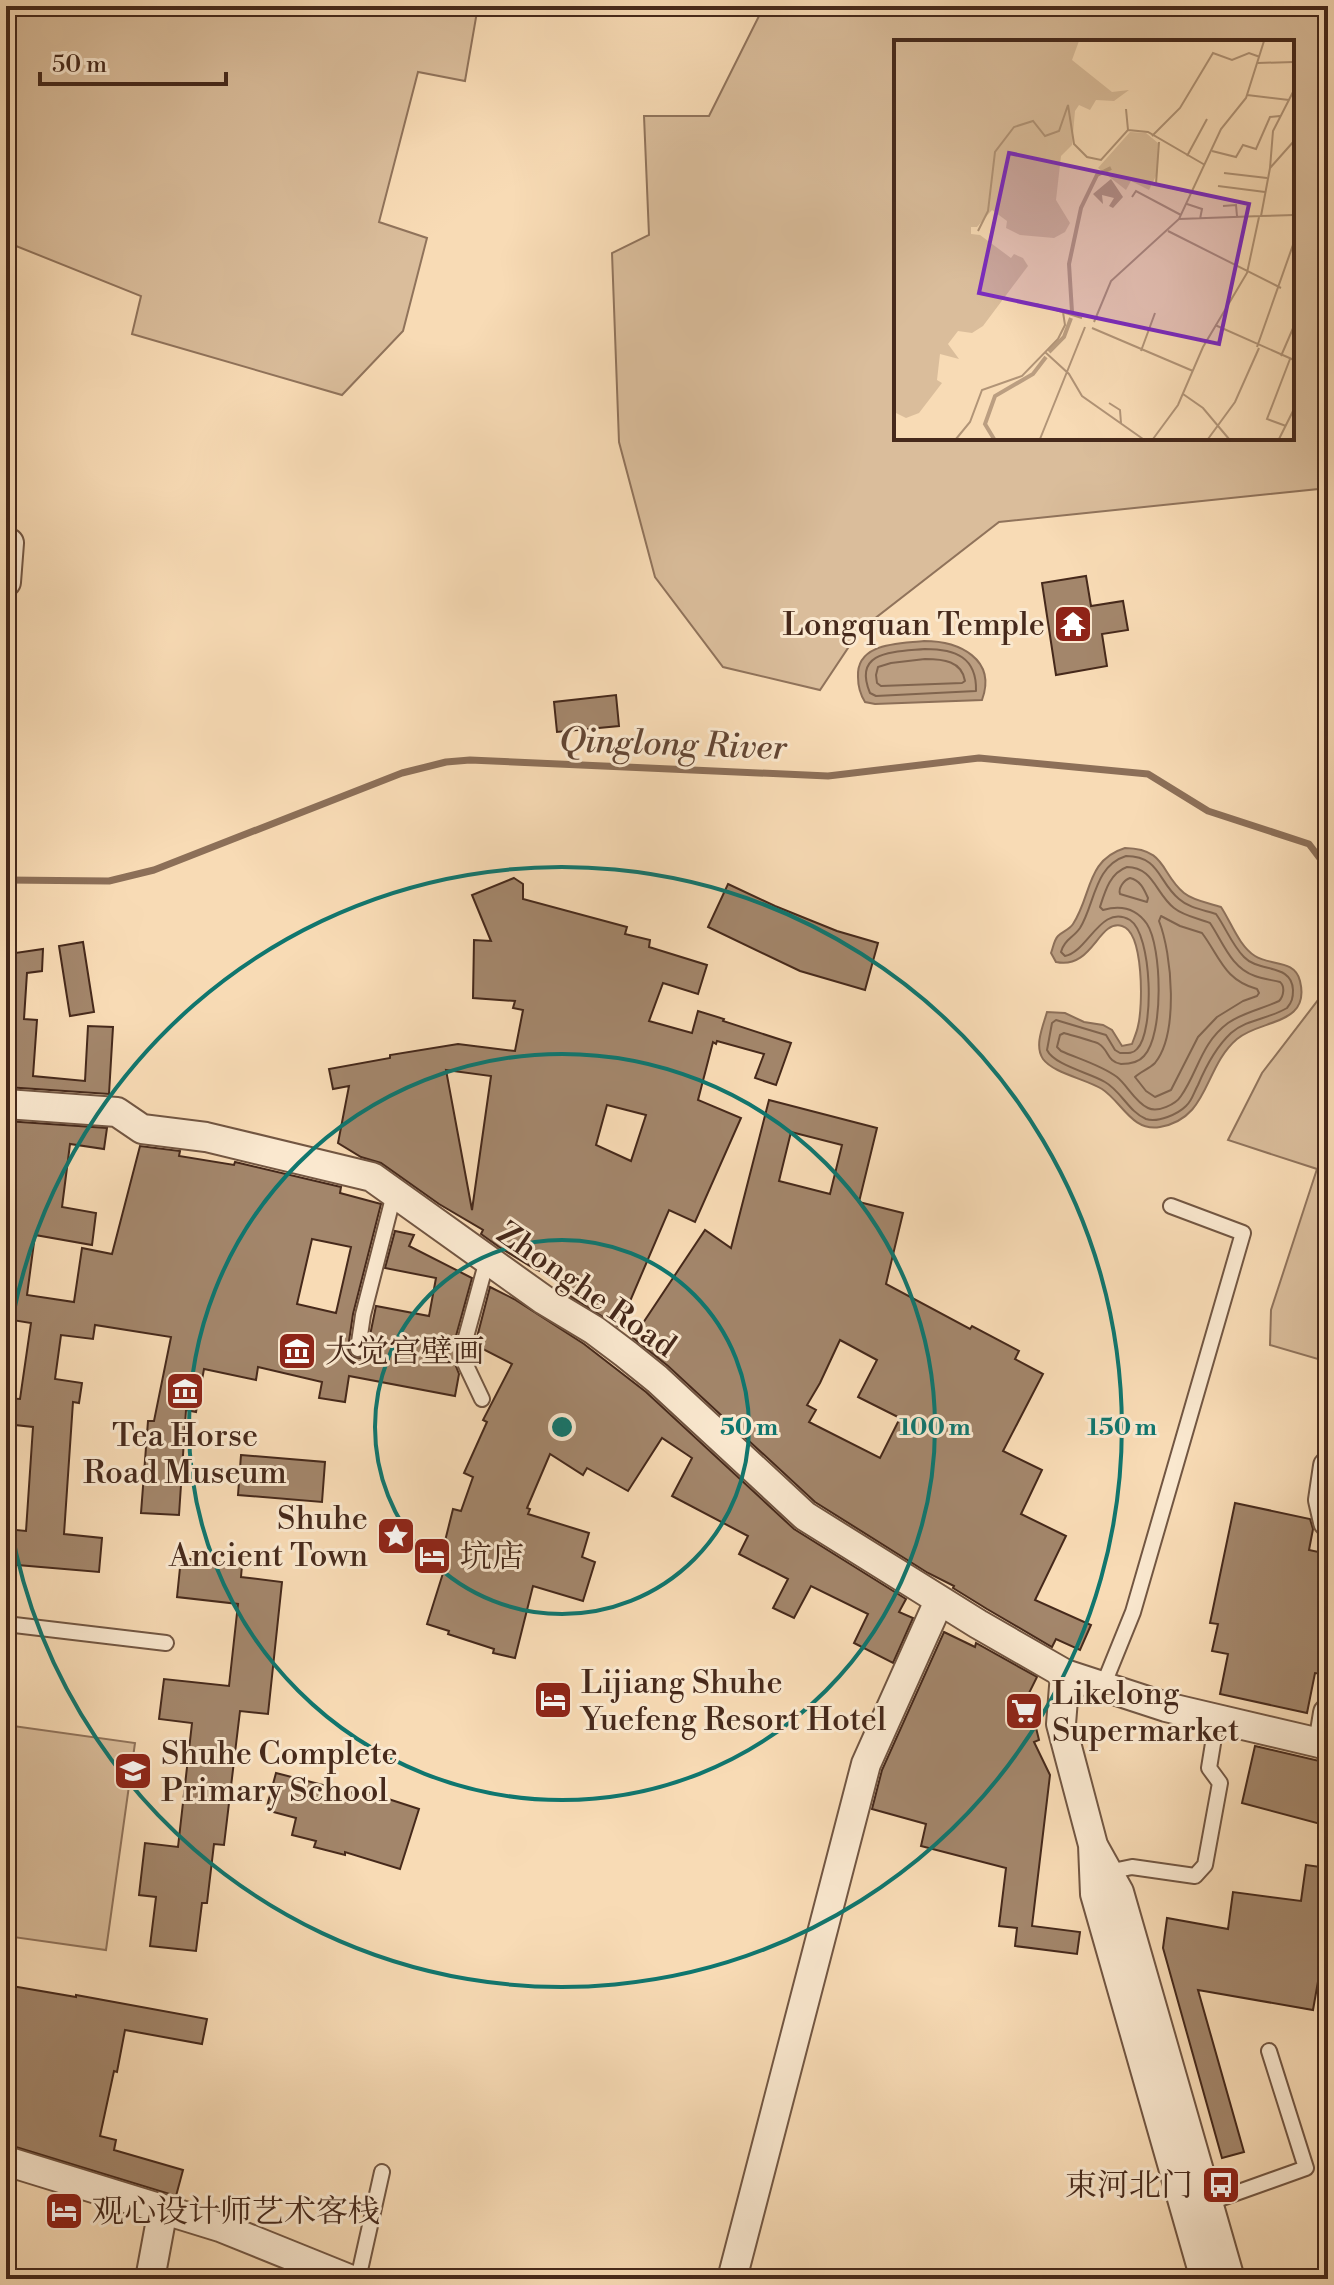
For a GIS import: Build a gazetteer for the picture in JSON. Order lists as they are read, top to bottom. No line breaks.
{"streets":{"street":["Zhonghe Road"]},"water":["Qinglong River"],"places":{"temple":["Longquan Temple"],"museum":["大觉宫壁画","Tea Horse Road Museum"],"place":["Shuhe Ancient Town"],"hotel":["坑店","Lijiang Shuhe Yuefeng Resort Hotel","观心设计师艺术客栈"],"supermarket":["Likelong Supermarket"],"school or university":["Shuhe Complete Primary School"],"bus stop":["束河北门"]},"scale_bar":"50 m","rings":["50 m","100 m","150 m"]}
